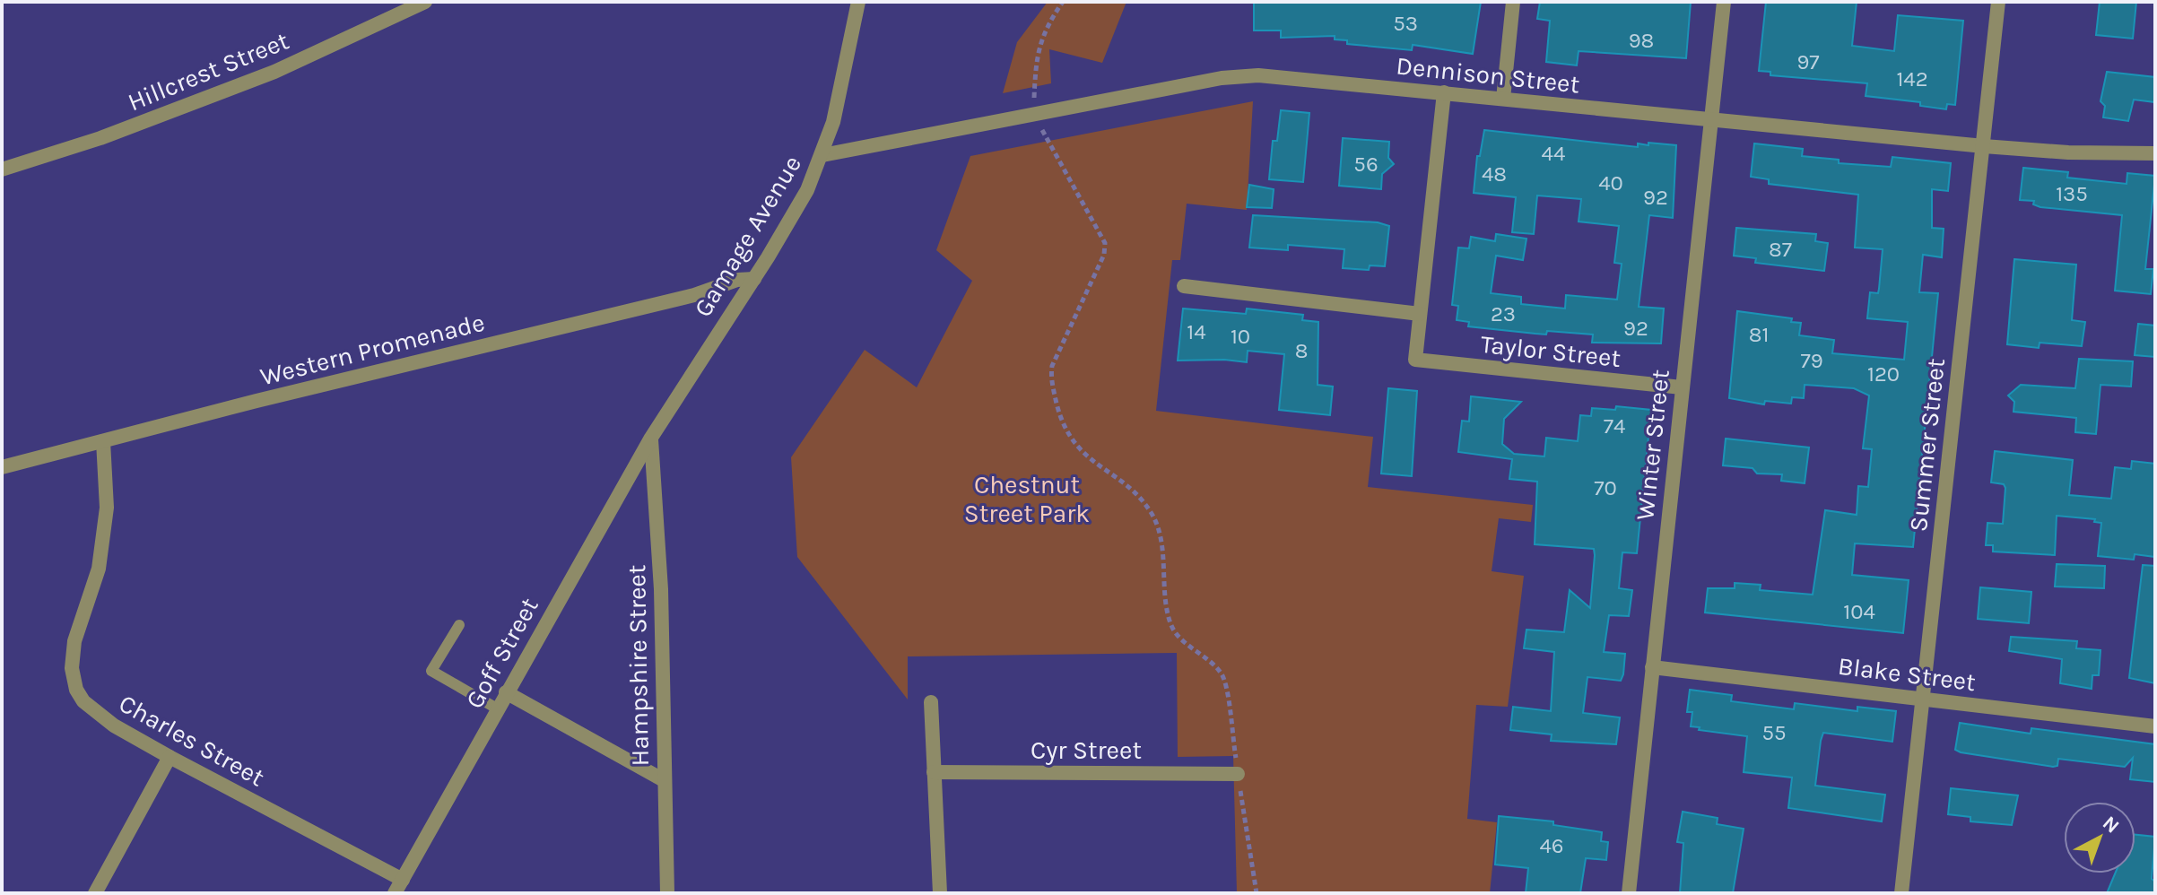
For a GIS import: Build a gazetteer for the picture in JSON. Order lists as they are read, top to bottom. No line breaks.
{"streets":{"street":["Hillcrest Street","Dennison Street","Gamage Avenue","Western Promenade","Taylor Street","Winter Street","Summer Street","Goff Street","Hampshire Street","Blake Street","Charles Street","Cyr Street"]},"crossings":[["Dennison Street","Gamage Avenue"],["Dennison Street","Winter Street"],["Dennison Street","Summer Street"],["Gamage Avenue","Western Promenade"],["Gamage Avenue","Goff Street"],["Gamage Avenue","Hampshire Street"],["Western Promenade","Charles Street"],["Taylor Street","Winter Street"],["Winter Street","Blake Street"],["Summer Street","Blake Street"],["Goff Street","Hampshire Street"],["Goff Street","Charles Street"]],"parks":["Chestnut Street Park"],"house_numbers":["53","98","97","142","44","56","48","40","135","92","87","23","92","14","81","10","8","79","120","74","70","104","55","46"],"north":"top right"}
